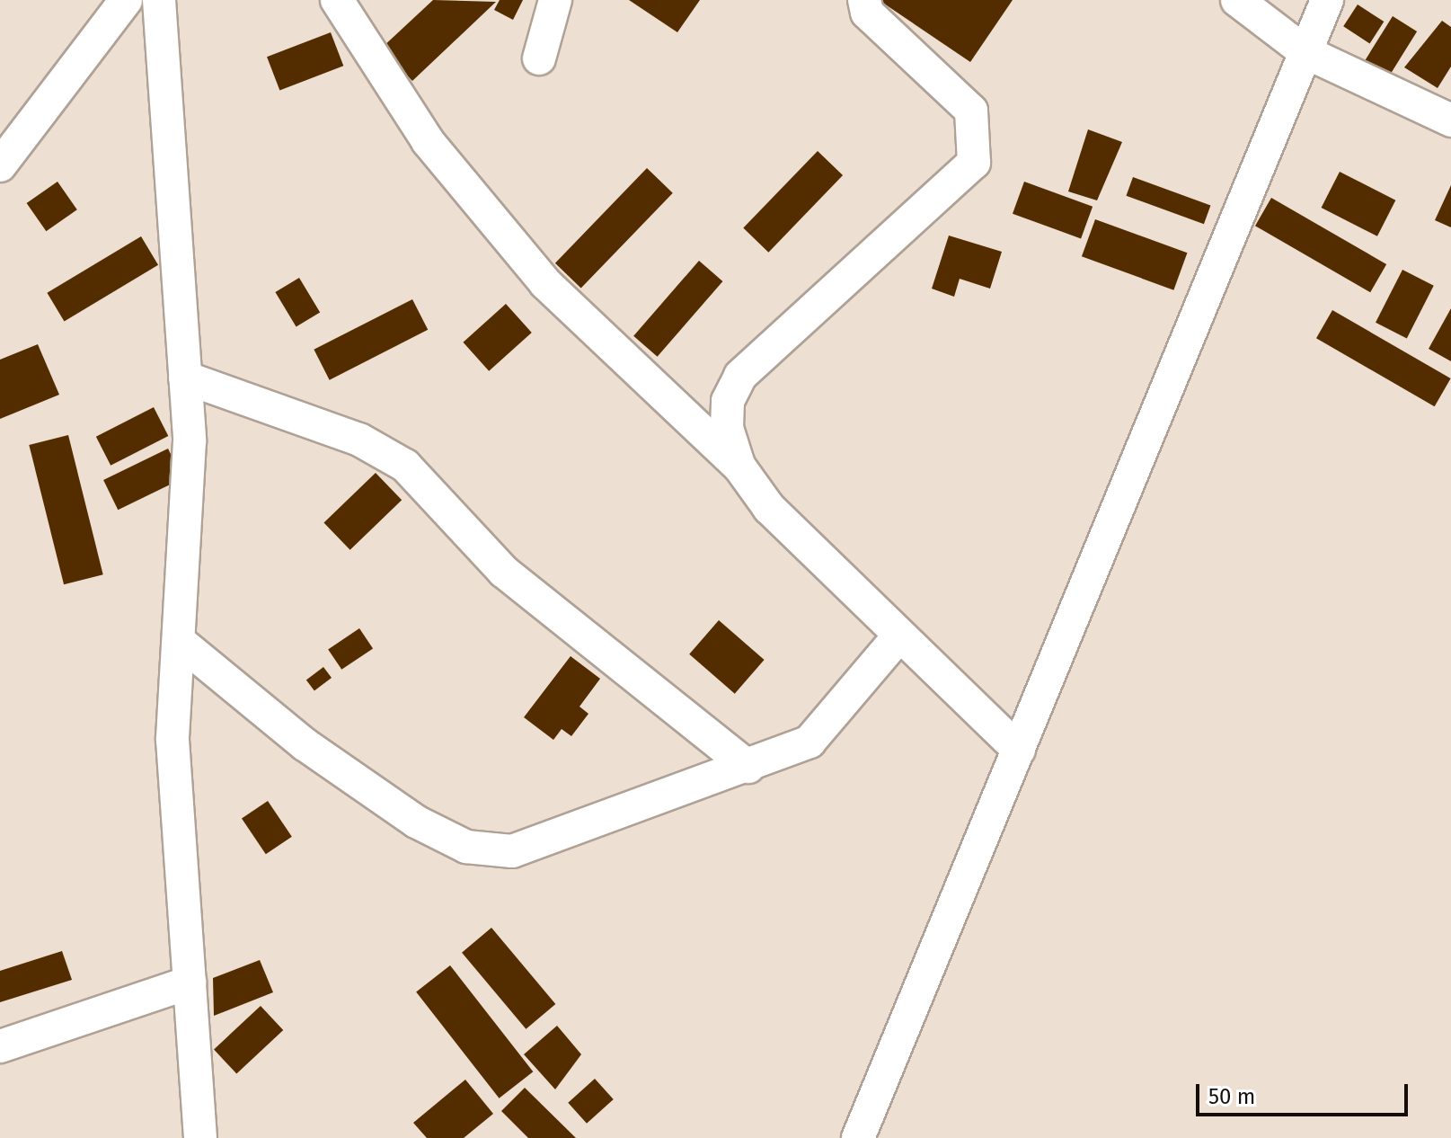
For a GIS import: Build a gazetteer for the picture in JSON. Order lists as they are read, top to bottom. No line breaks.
{"scale_bar":"50 m"}
